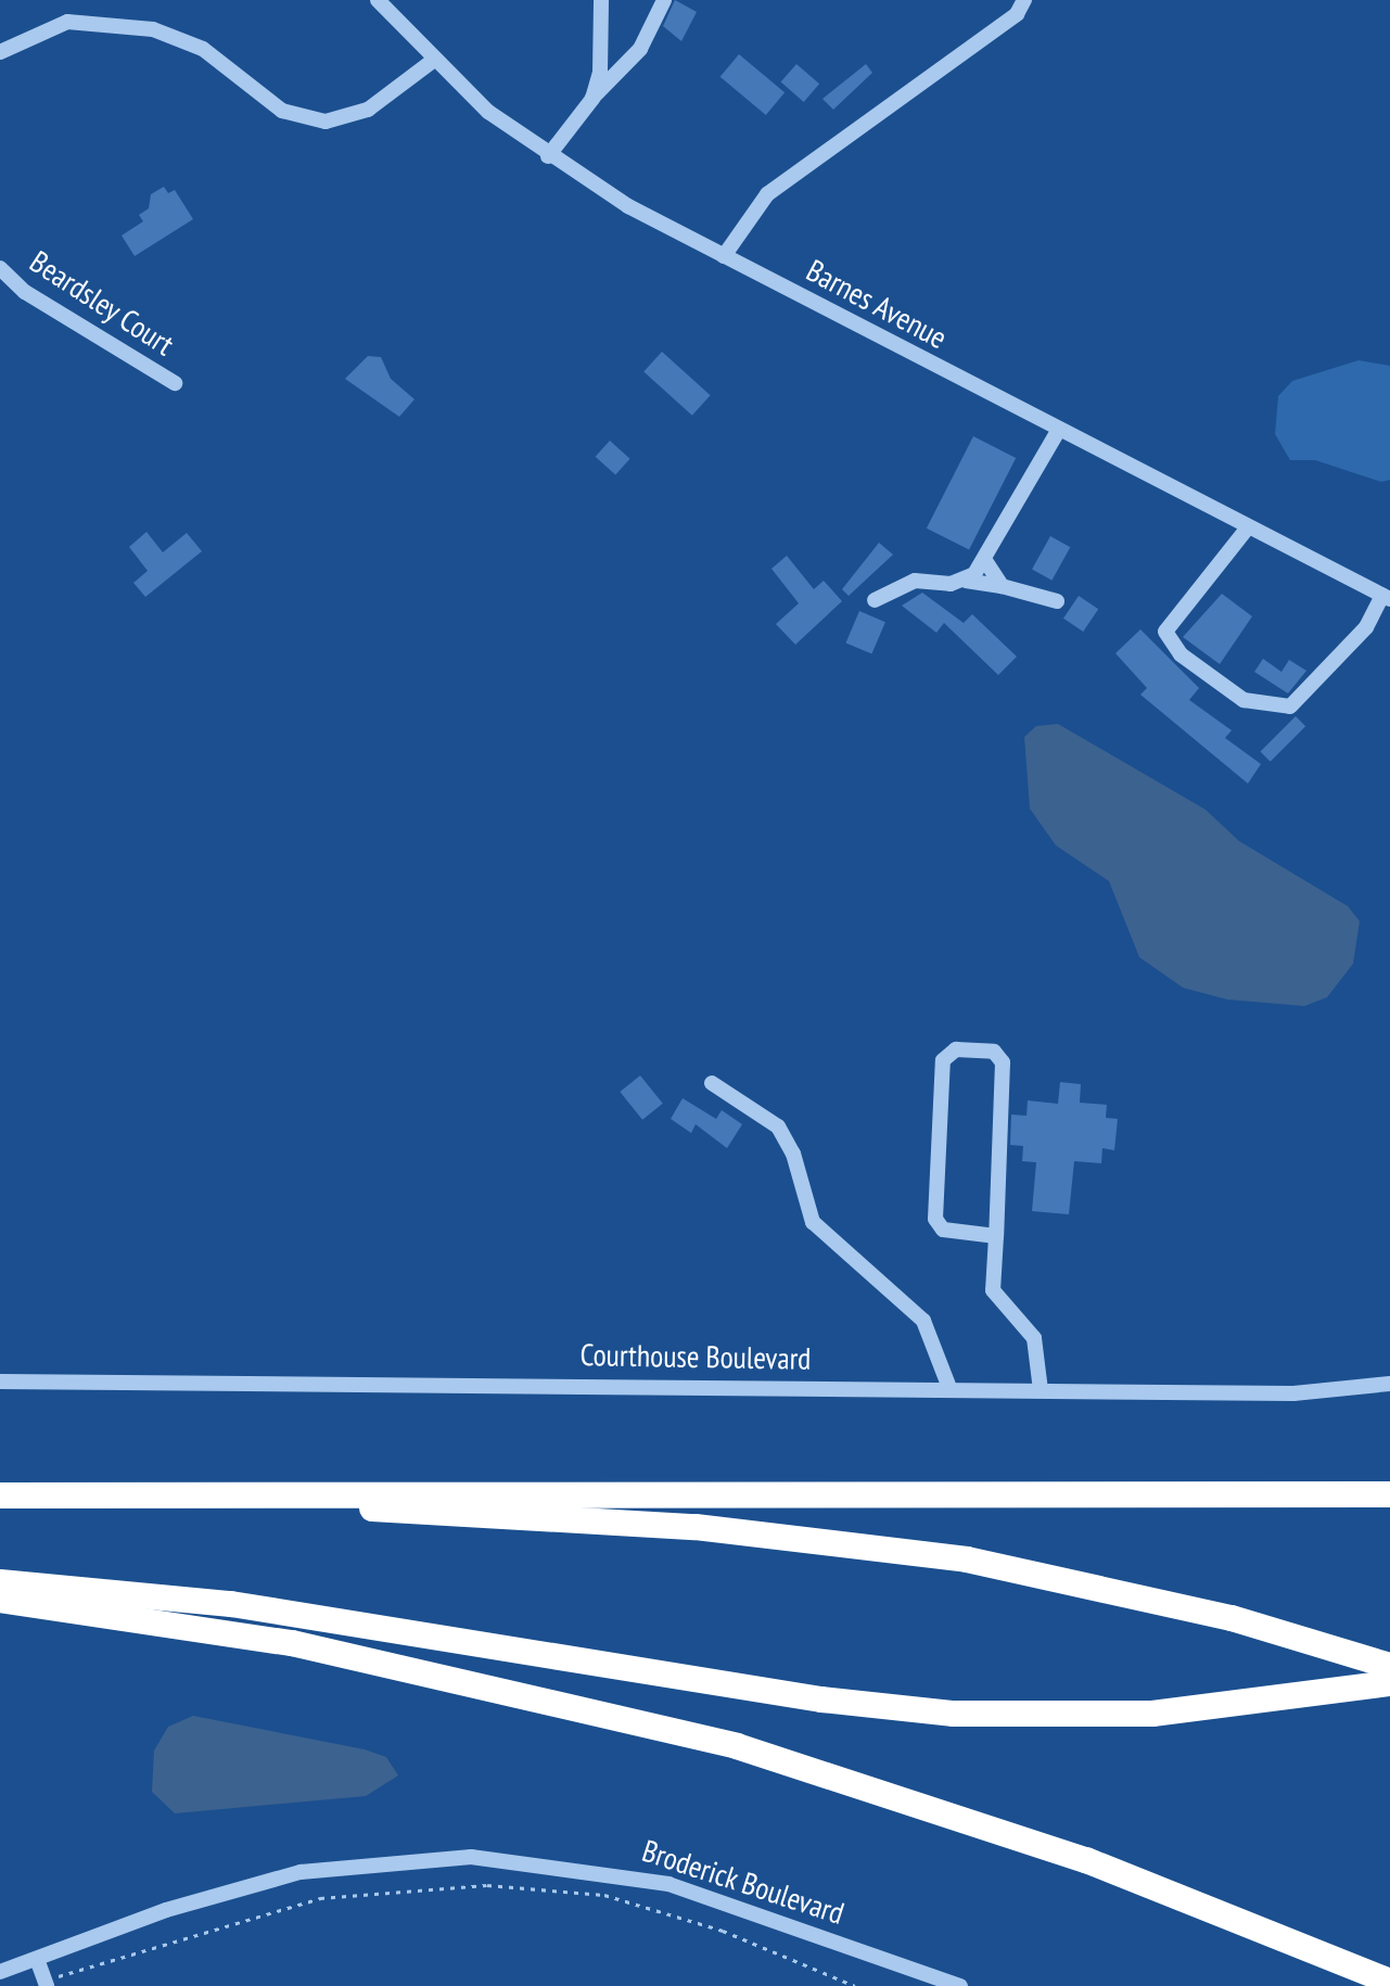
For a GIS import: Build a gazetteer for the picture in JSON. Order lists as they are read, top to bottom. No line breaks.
{"streets":{"street":["Beardsley Court","Barnes Avenue","Courthouse Boulevard","Broderick Boulevard"]}}
